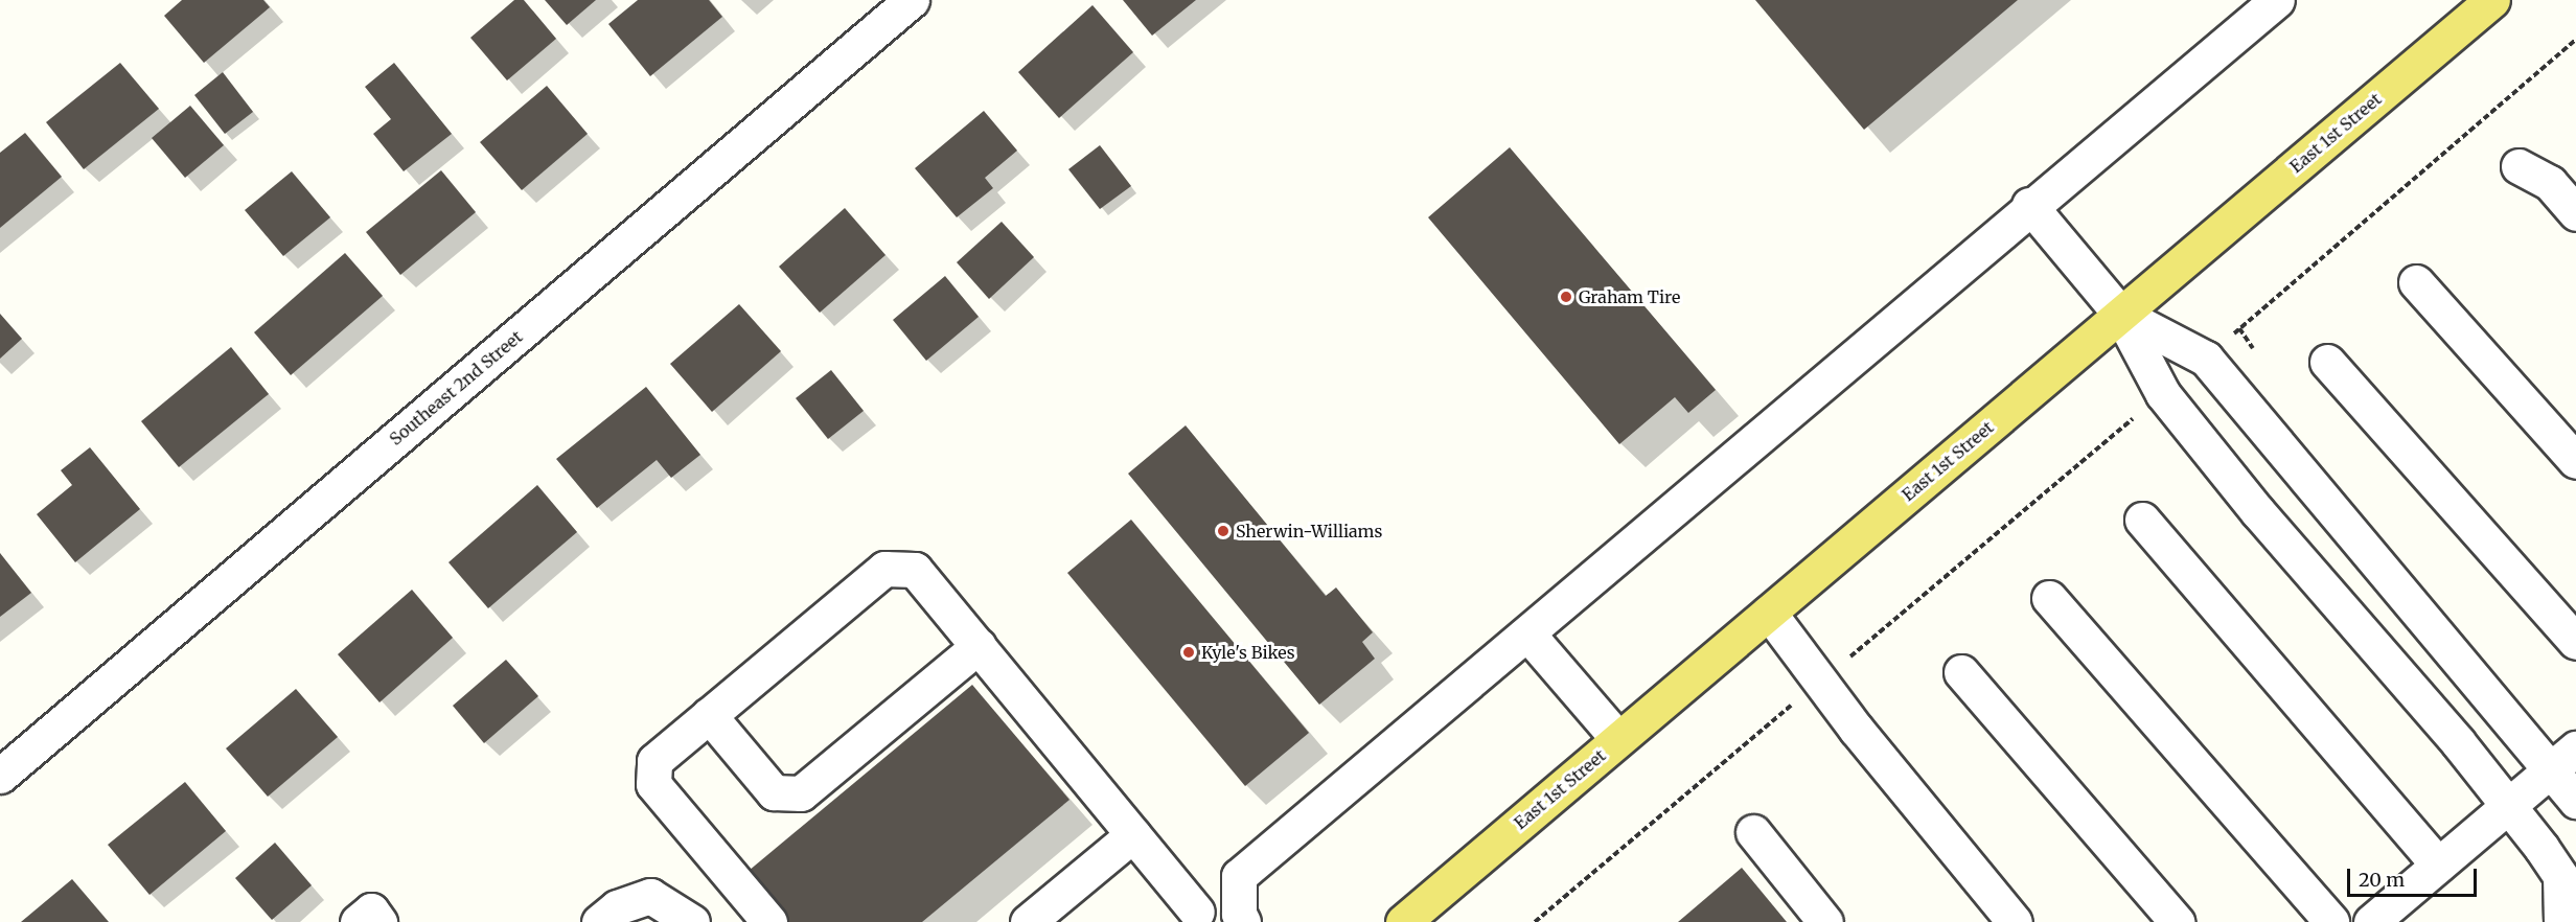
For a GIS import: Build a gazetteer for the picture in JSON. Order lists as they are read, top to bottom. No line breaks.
{"streets":{"main road":["East 1st Street"],"street":["Southeast 2nd Street"]},"places":["Graham Tire","Sherwin-Williams","Kyle's Bikes"],"scale_bar":"20 m"}
